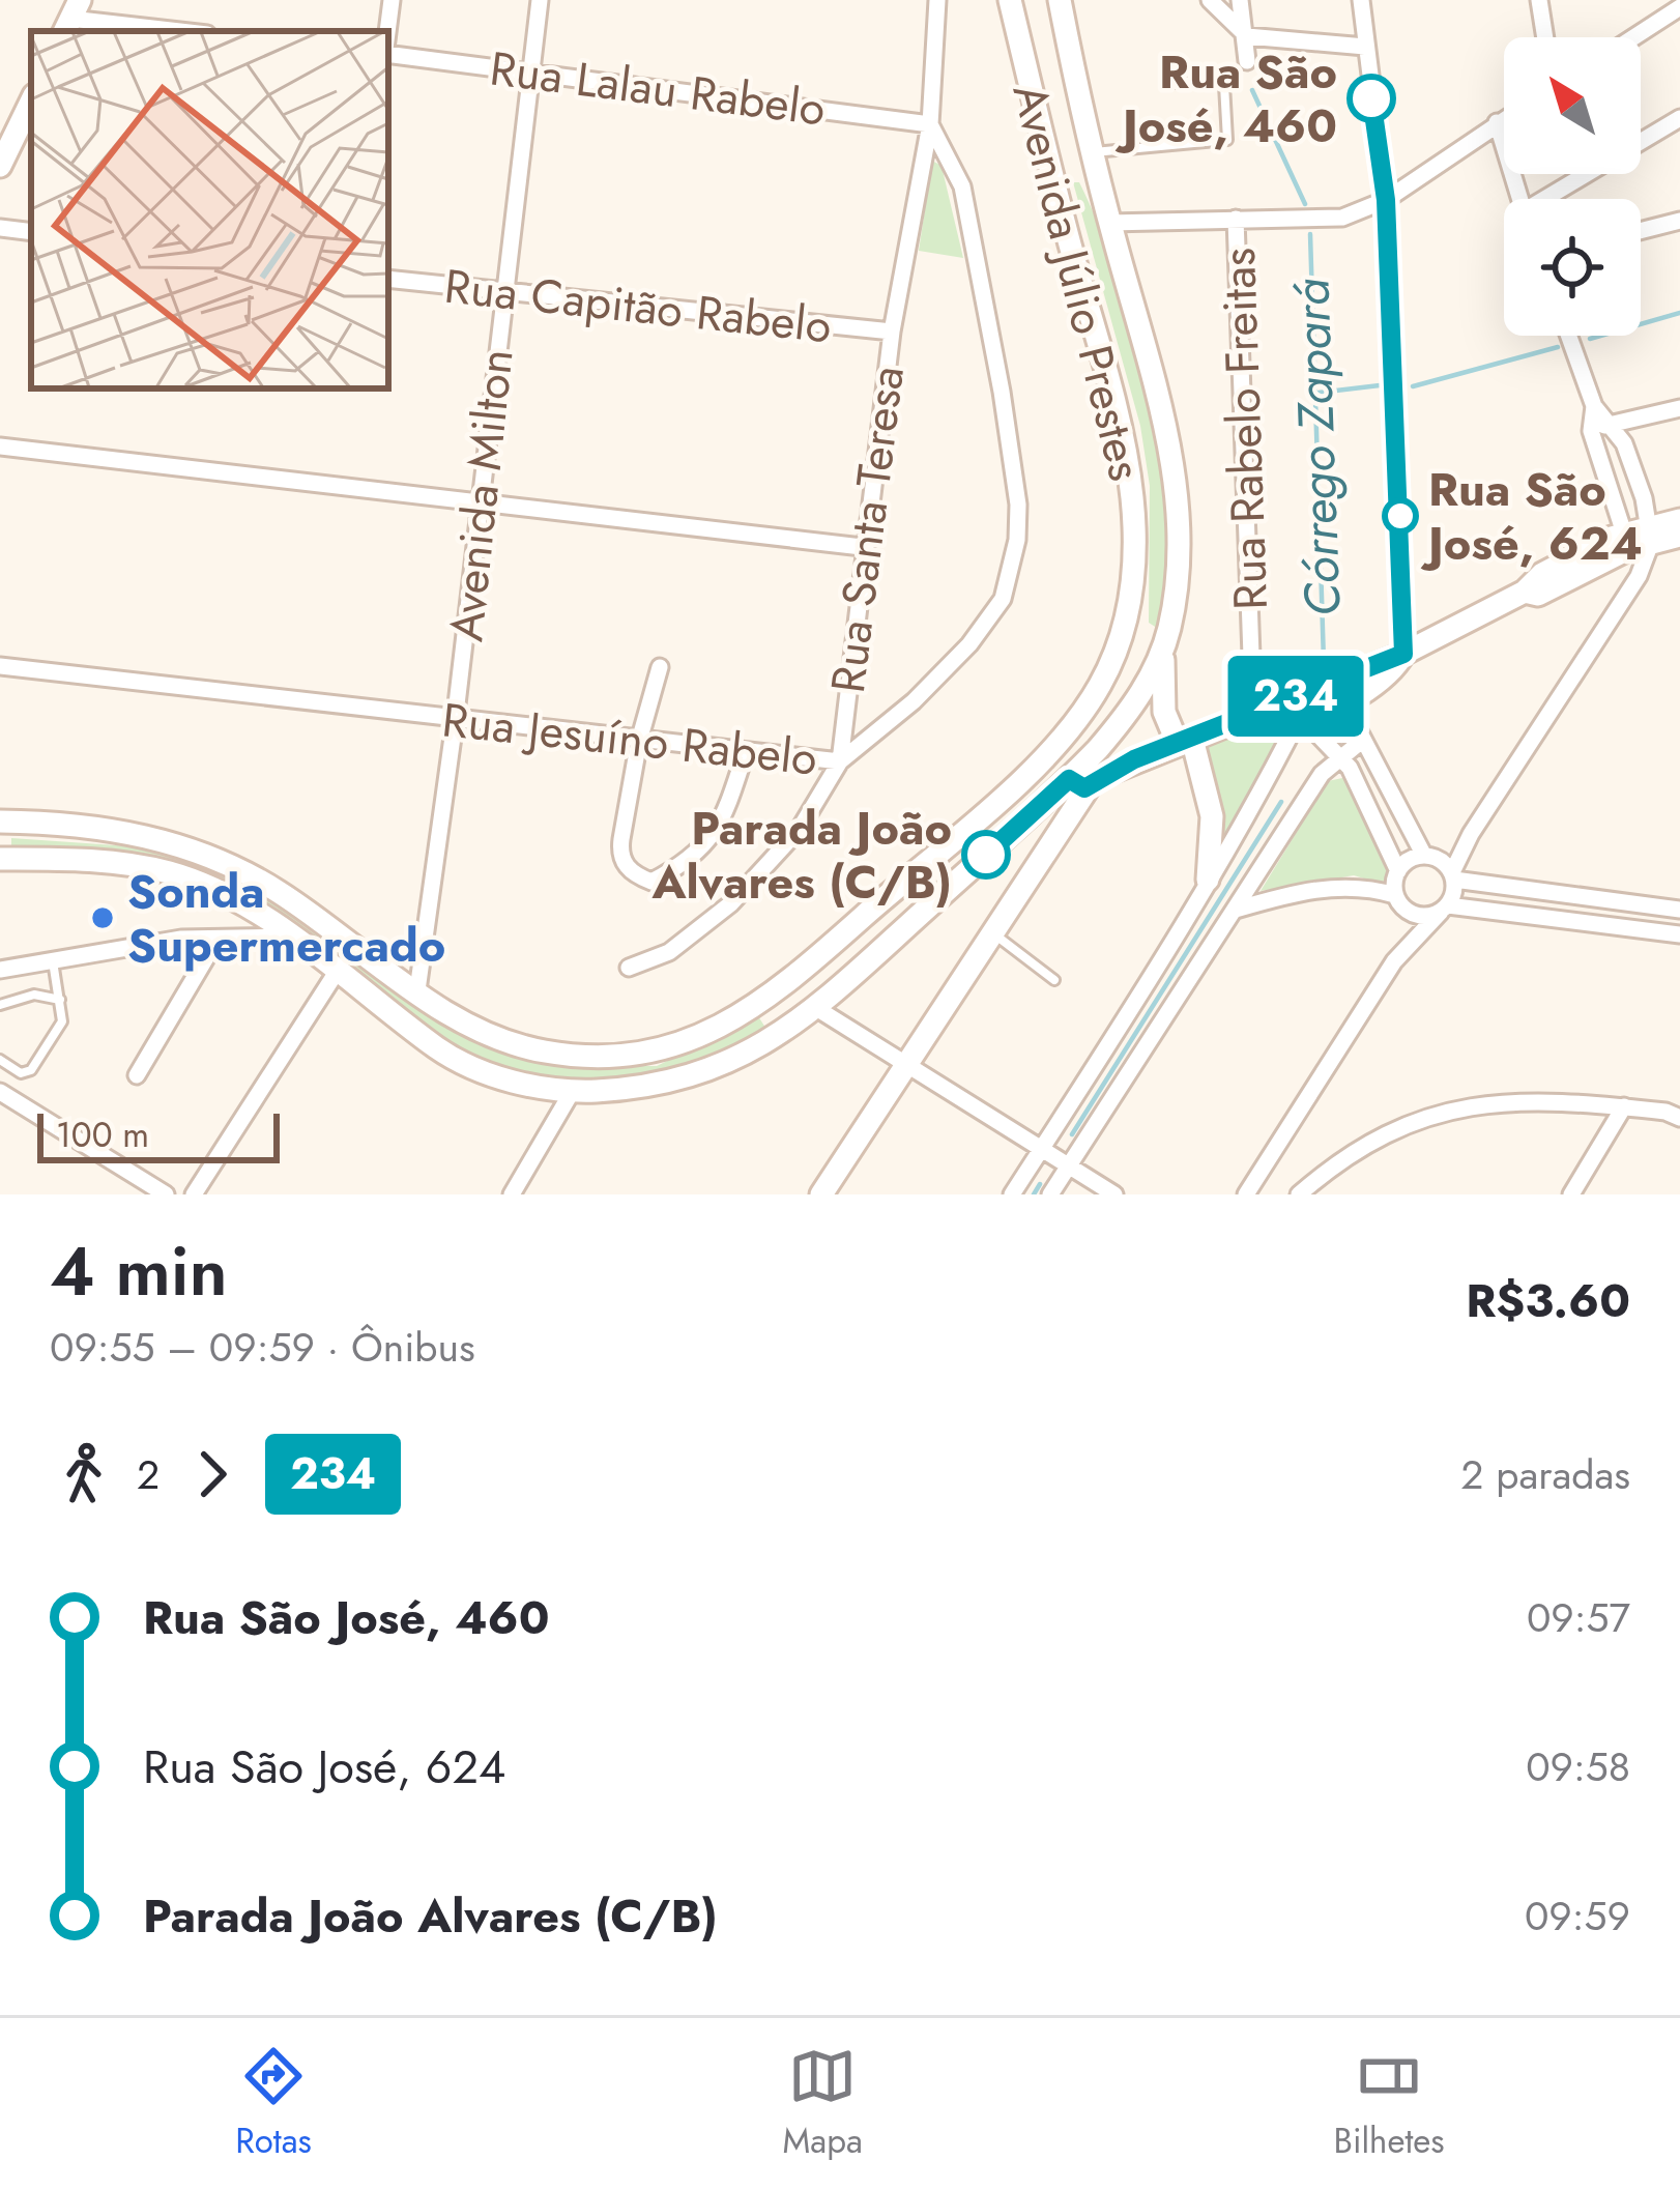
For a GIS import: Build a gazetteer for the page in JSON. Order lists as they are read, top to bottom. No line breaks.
{"streets":{"main road":["Avenida Júlio Prestes"],"street":["Rua Lalau Rabelo","Rua Capitão Rabelo","Rua Rabelo Freitas","Avenida Milton","Rua Santa Teresa","Rua Jesuíno Rabelo"]},"crossings":[["Rua Lalau Rabelo","Avenida Milton"],["Rua Lalau Rabelo","Rua Santa Teresa"],["Rua Lalau Rabelo","Rua Jesuíno Rabelo"],["Avenida Júlio Prestes","Avenida Milton"],["Rua Capitão Rabelo","Avenida Milton"],["Rua Capitão Rabelo","Rua Santa Teresa"],["Avenida Milton","Rua Jesuíno Rabelo"],["Rua Santa Teresa","Rua Jesuíno Rabelo"]],"water":["Córrego Zapará"],"places":["Rua São José, 460","Rua São José, 624","Parada João Alvares (C/B)","Sonda Supermercado"],"lines":["bus line 234"],"scale_bar":"100 m","north":"top left","page":{"on_map":"234","scale":"100 m","heading":["4 min","09:55 – 09:59 · Ônibus","R$3.60"],"legs":["2","234","2 paradas"],"list":[{"name":"Rua São José, 460","value":"09:57"},{"name":"Rua São José, 624","value":"09:58"},{"name":"Parada João Alvares (C/B)","value":"09:59"}],"tabs":["Rotas","Mapa","Bilhetes"]}}
